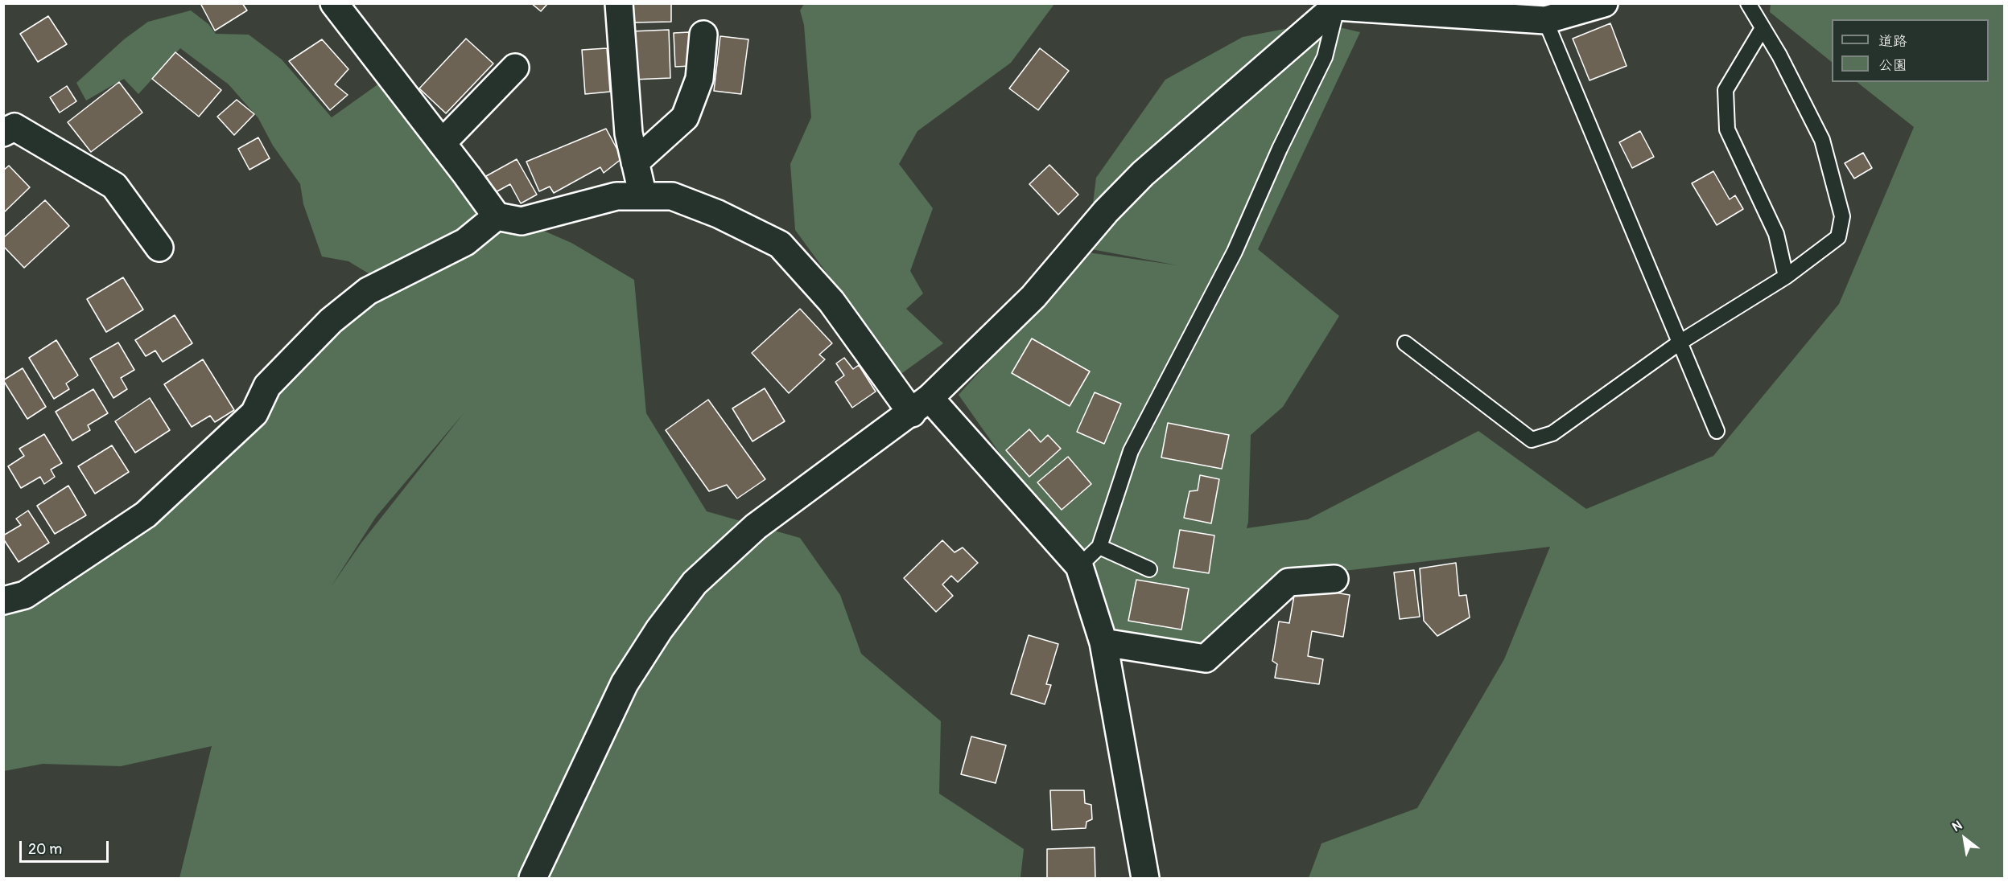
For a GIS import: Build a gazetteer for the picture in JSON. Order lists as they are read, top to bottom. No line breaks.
{"legend":["道路","公園"],"scale_bar":"20 m","north":"top left"}
